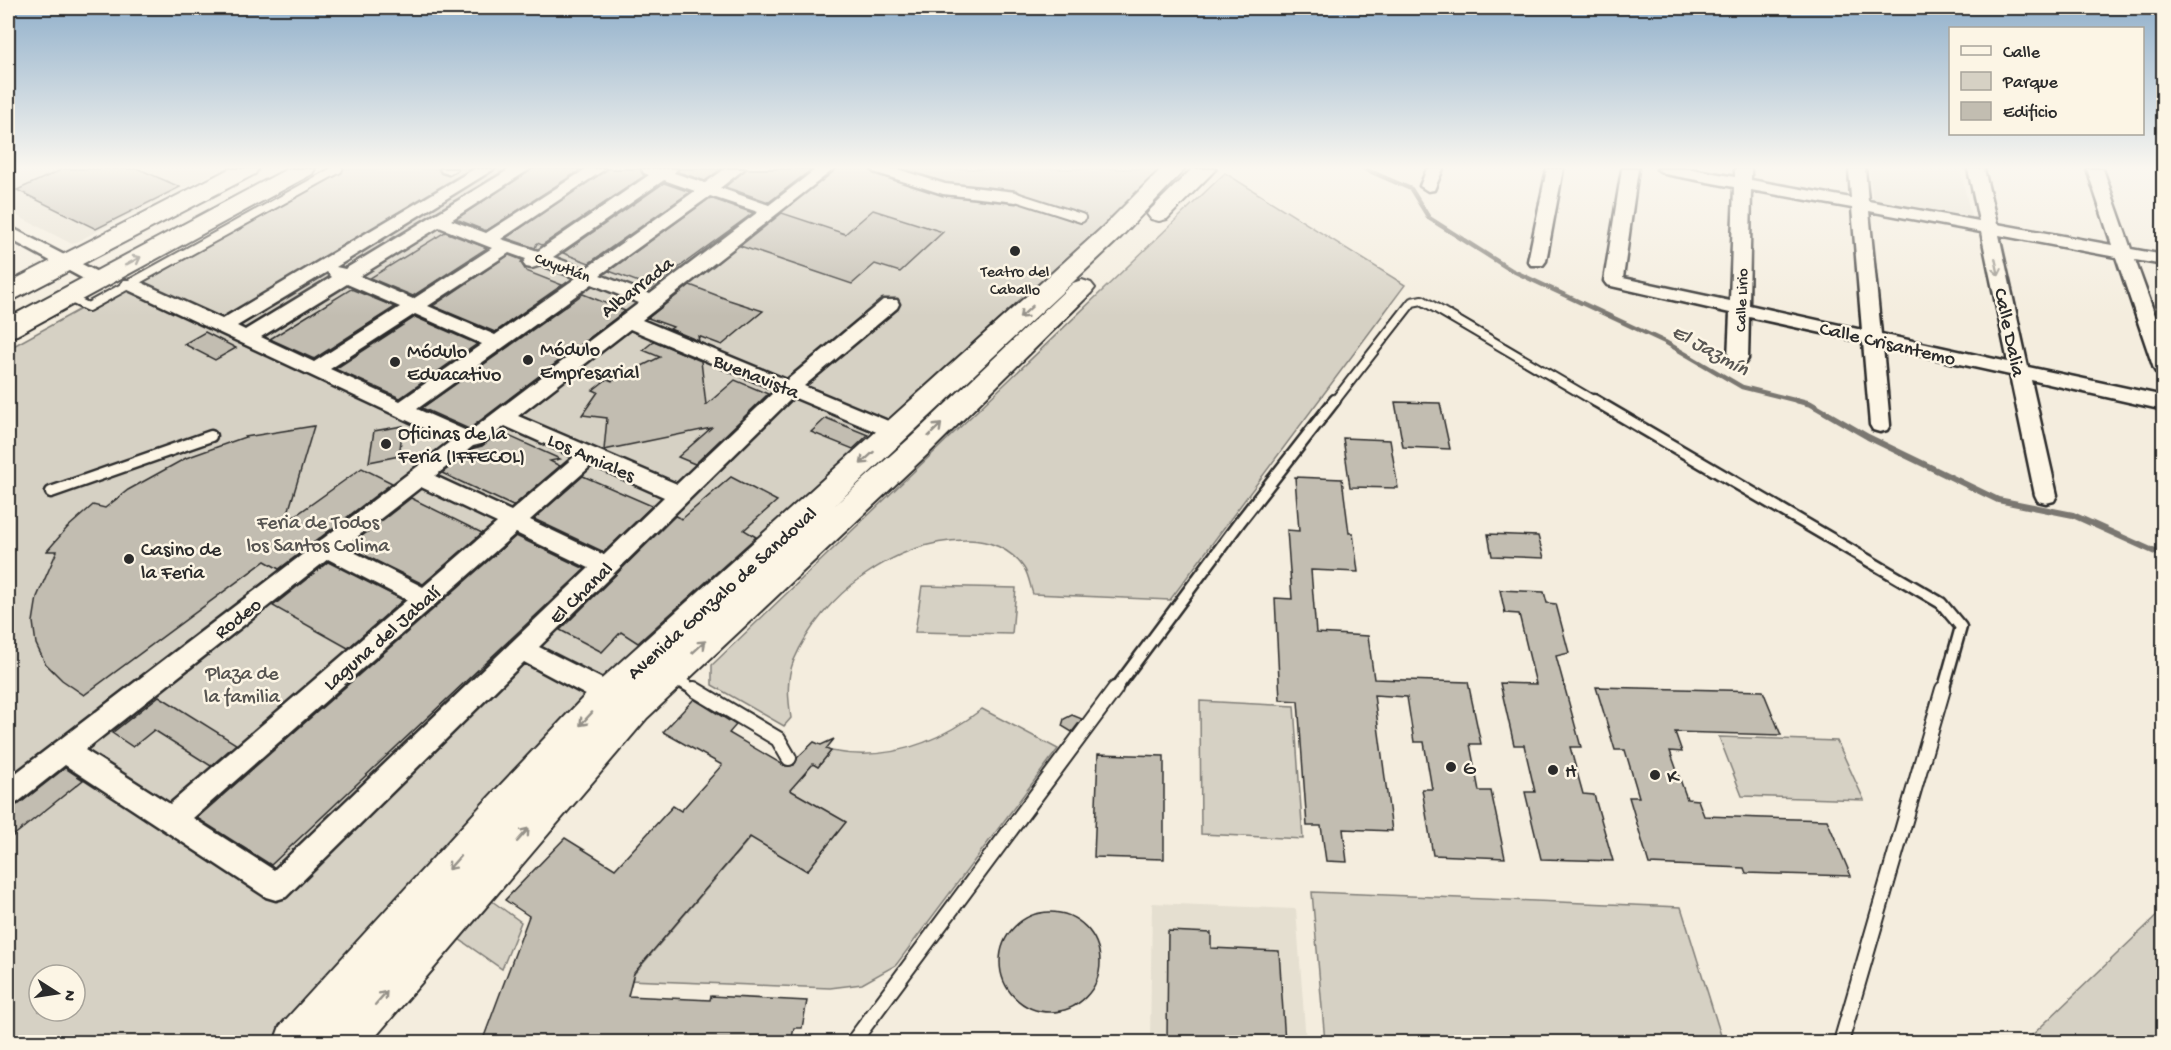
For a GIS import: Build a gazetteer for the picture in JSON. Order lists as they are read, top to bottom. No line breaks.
{"streets":{"main road":["Avenida Gonzalo de Sandoval"],"street":["Cuyutlán","Albarrada","Calle Lirio","Calle Dalia","Calle Crisantemo","Buenavista","Los Amiales","El Chanal","Rodeo","Laguna del Jabalí"]},"crossings":[["Cuyutlán","Albarrada"],["Albarrada","Buenavista"],["Albarrada","Los Amiales"],["Albarrada","Rodeo"],["Calle Lirio","Calle Crisantemo"],["Calle Dalia","Calle Crisantemo"],["Buenavista","El Chanal"],["Los Amiales","El Chanal"],["Los Amiales","Laguna del Jabalí"],["El Chanal","Laguna del Jabalí"]],"water":["El Jazmín"],"parks":["Feria de Todos los Santos Colima","Plaza de la familia"],"places":["Teatro del Caballo","Módulo Empresarial","Módulo Eduacativo","Oficinas de la Feria (IFFECOL)","Casino de la Feria","G","H","K"],"legend":["Calle","Parque","Edificio"],"north":"right"}
